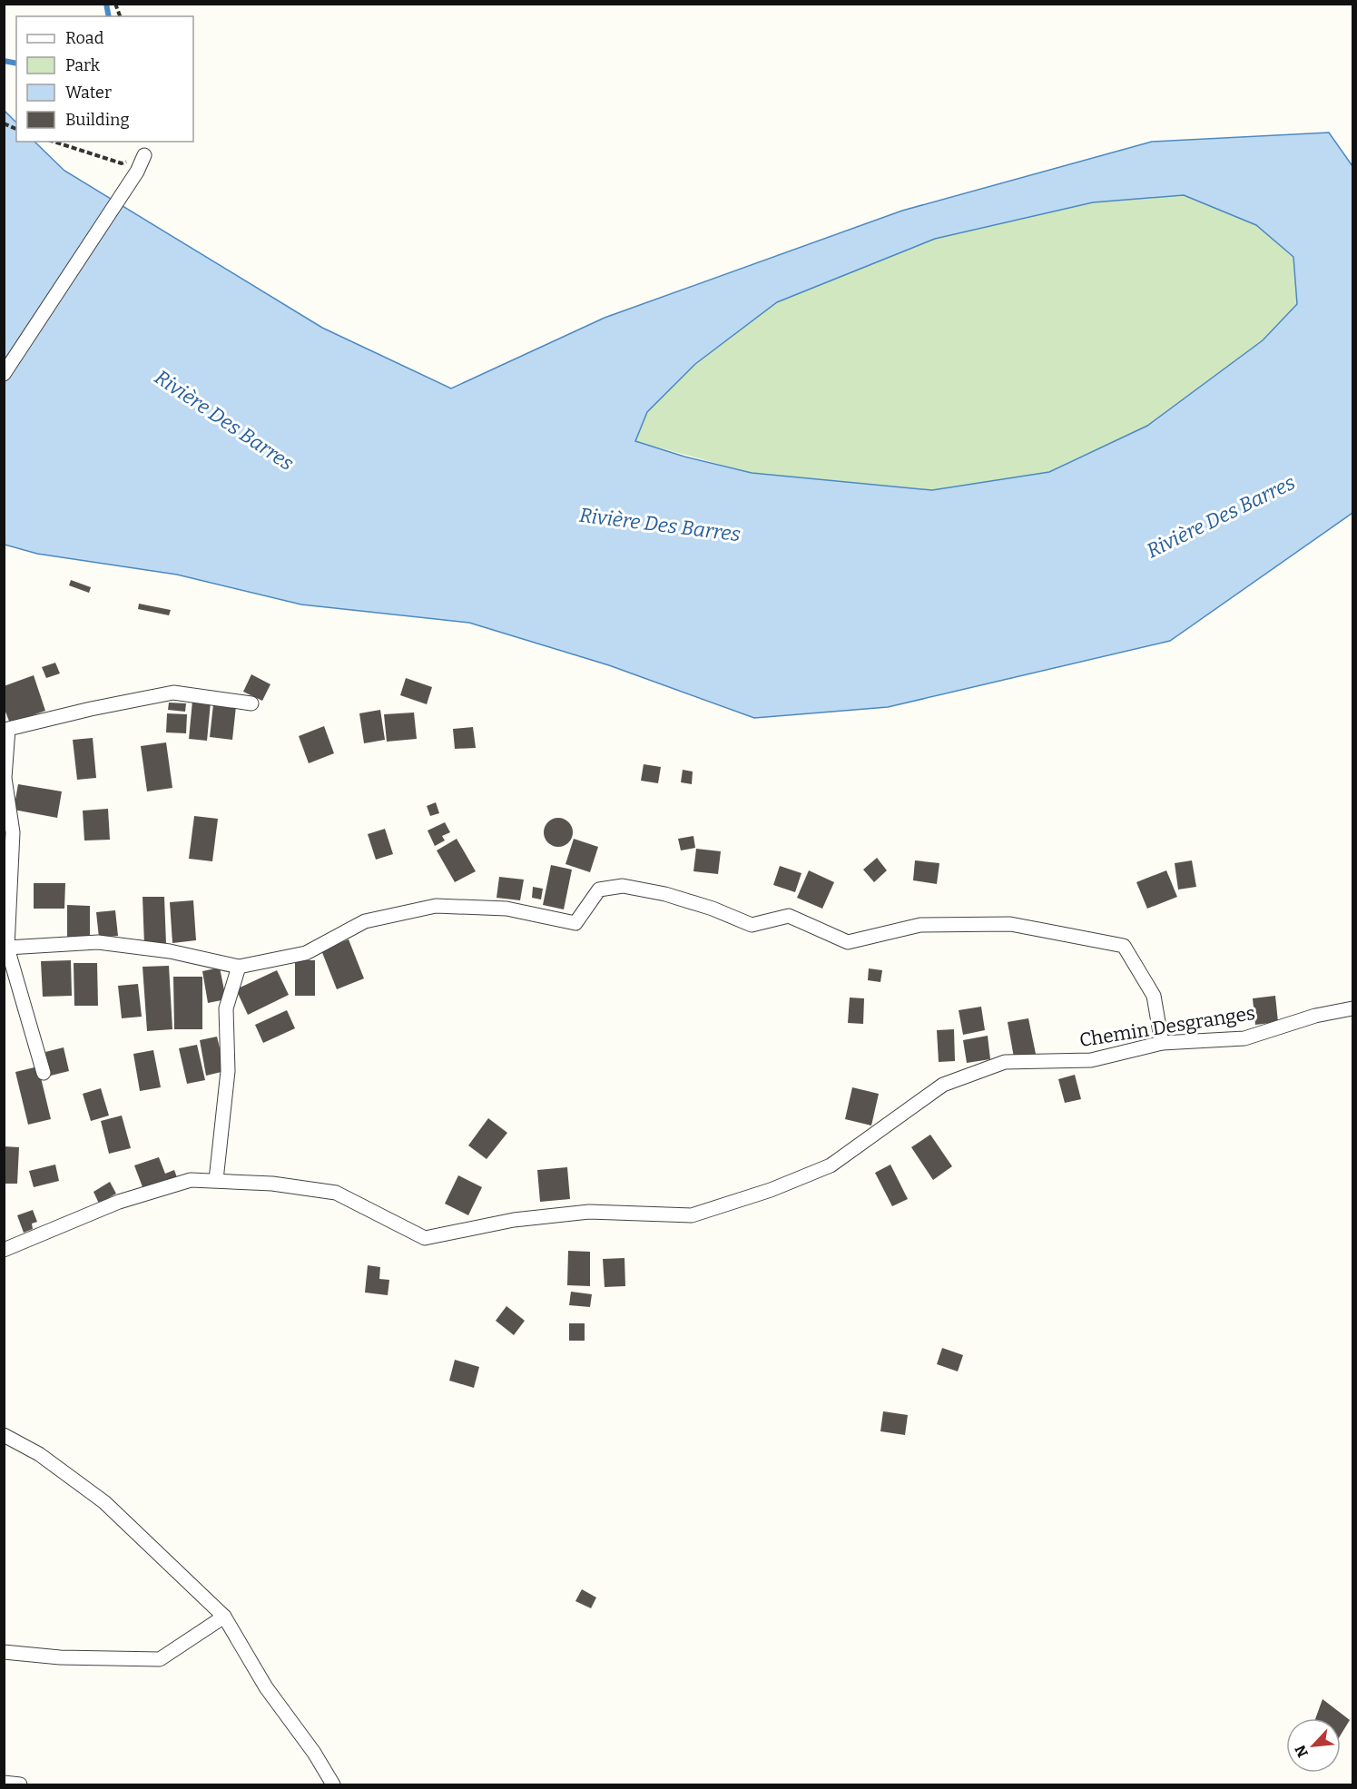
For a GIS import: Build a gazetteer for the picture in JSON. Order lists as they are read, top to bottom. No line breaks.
{"streets":{"street":["Chemin Desgranges"]},"water":["Rivière Des Barres"],"legend":["Road","Park","Water","Building"],"north":"bottom left"}
